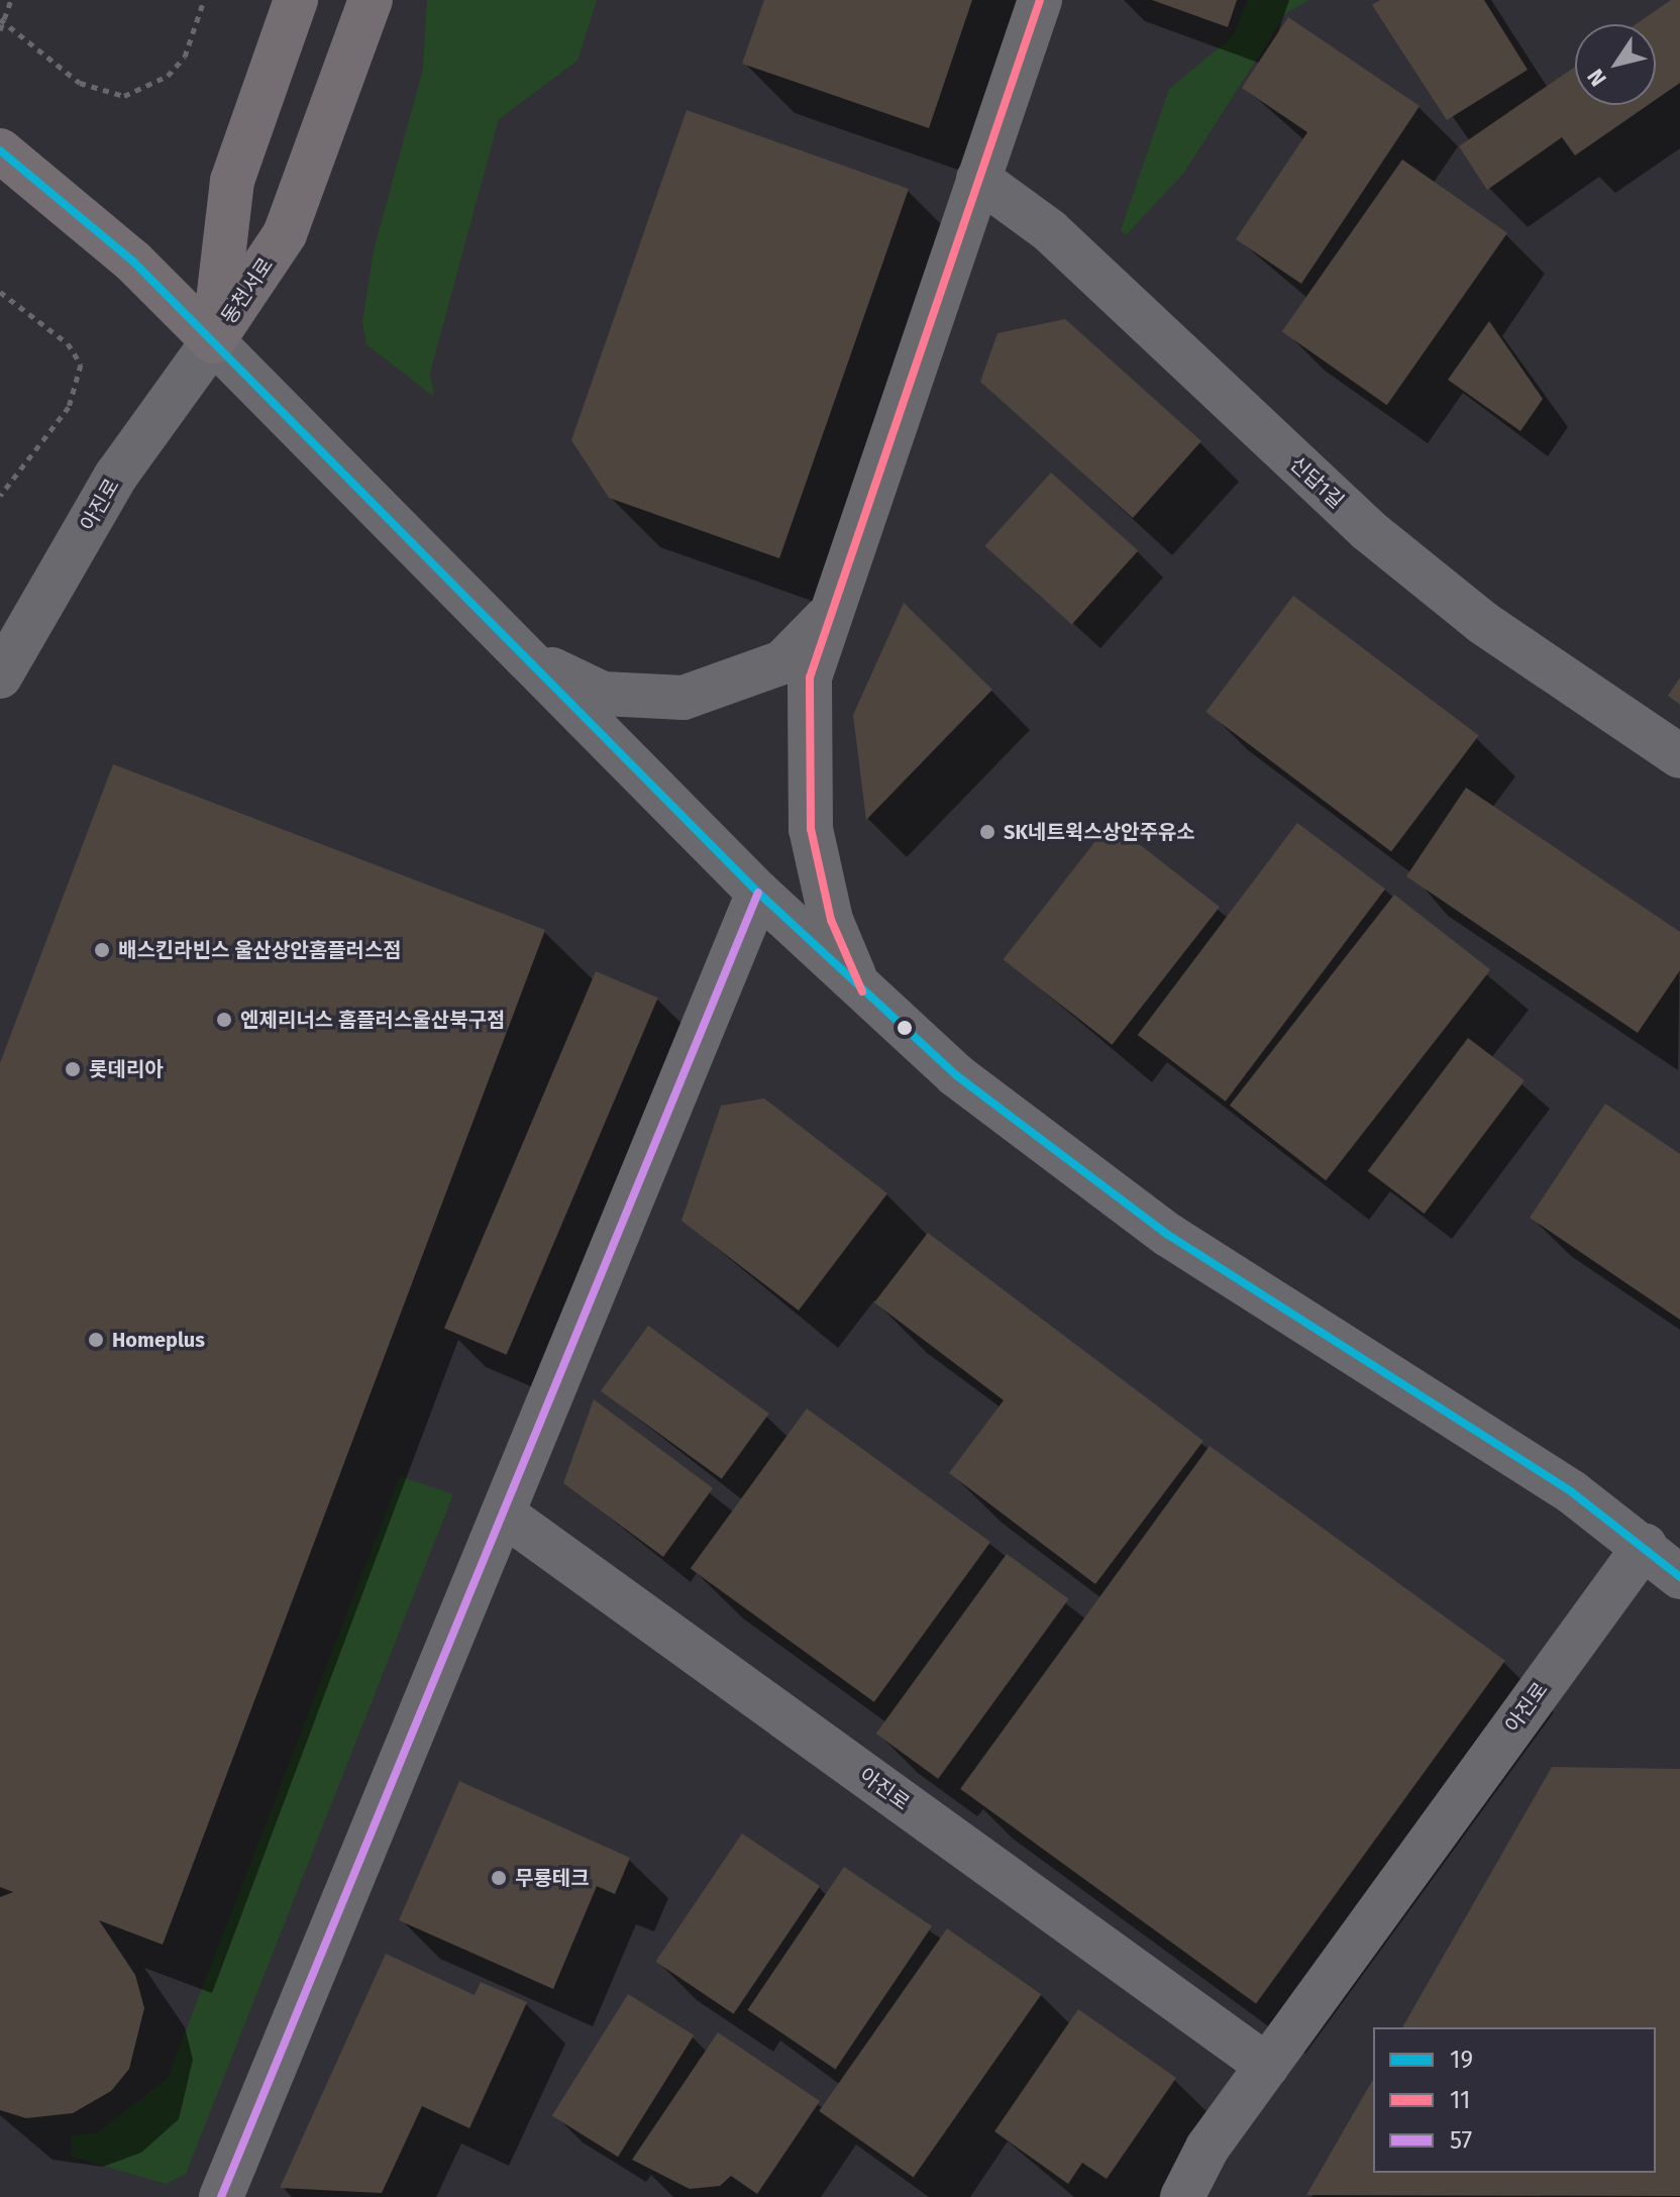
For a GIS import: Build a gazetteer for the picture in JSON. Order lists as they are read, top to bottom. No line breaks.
{"streets":{"main road":["동천서로"],"street":["신답1길","아진로"]},"crossings":[["동천서로","아진로"]],"places":["SK네트윅스상안주유소","배스킨라빈스 울산상안홈플러스점","엔제리너스 홈플러스울산북구점","롯데리아","Homeplus","무룡테크"],"lines":["transit line 11","transit line 19","transit line 57"],"legend":["19","11","57"],"north":"bottom left"}
